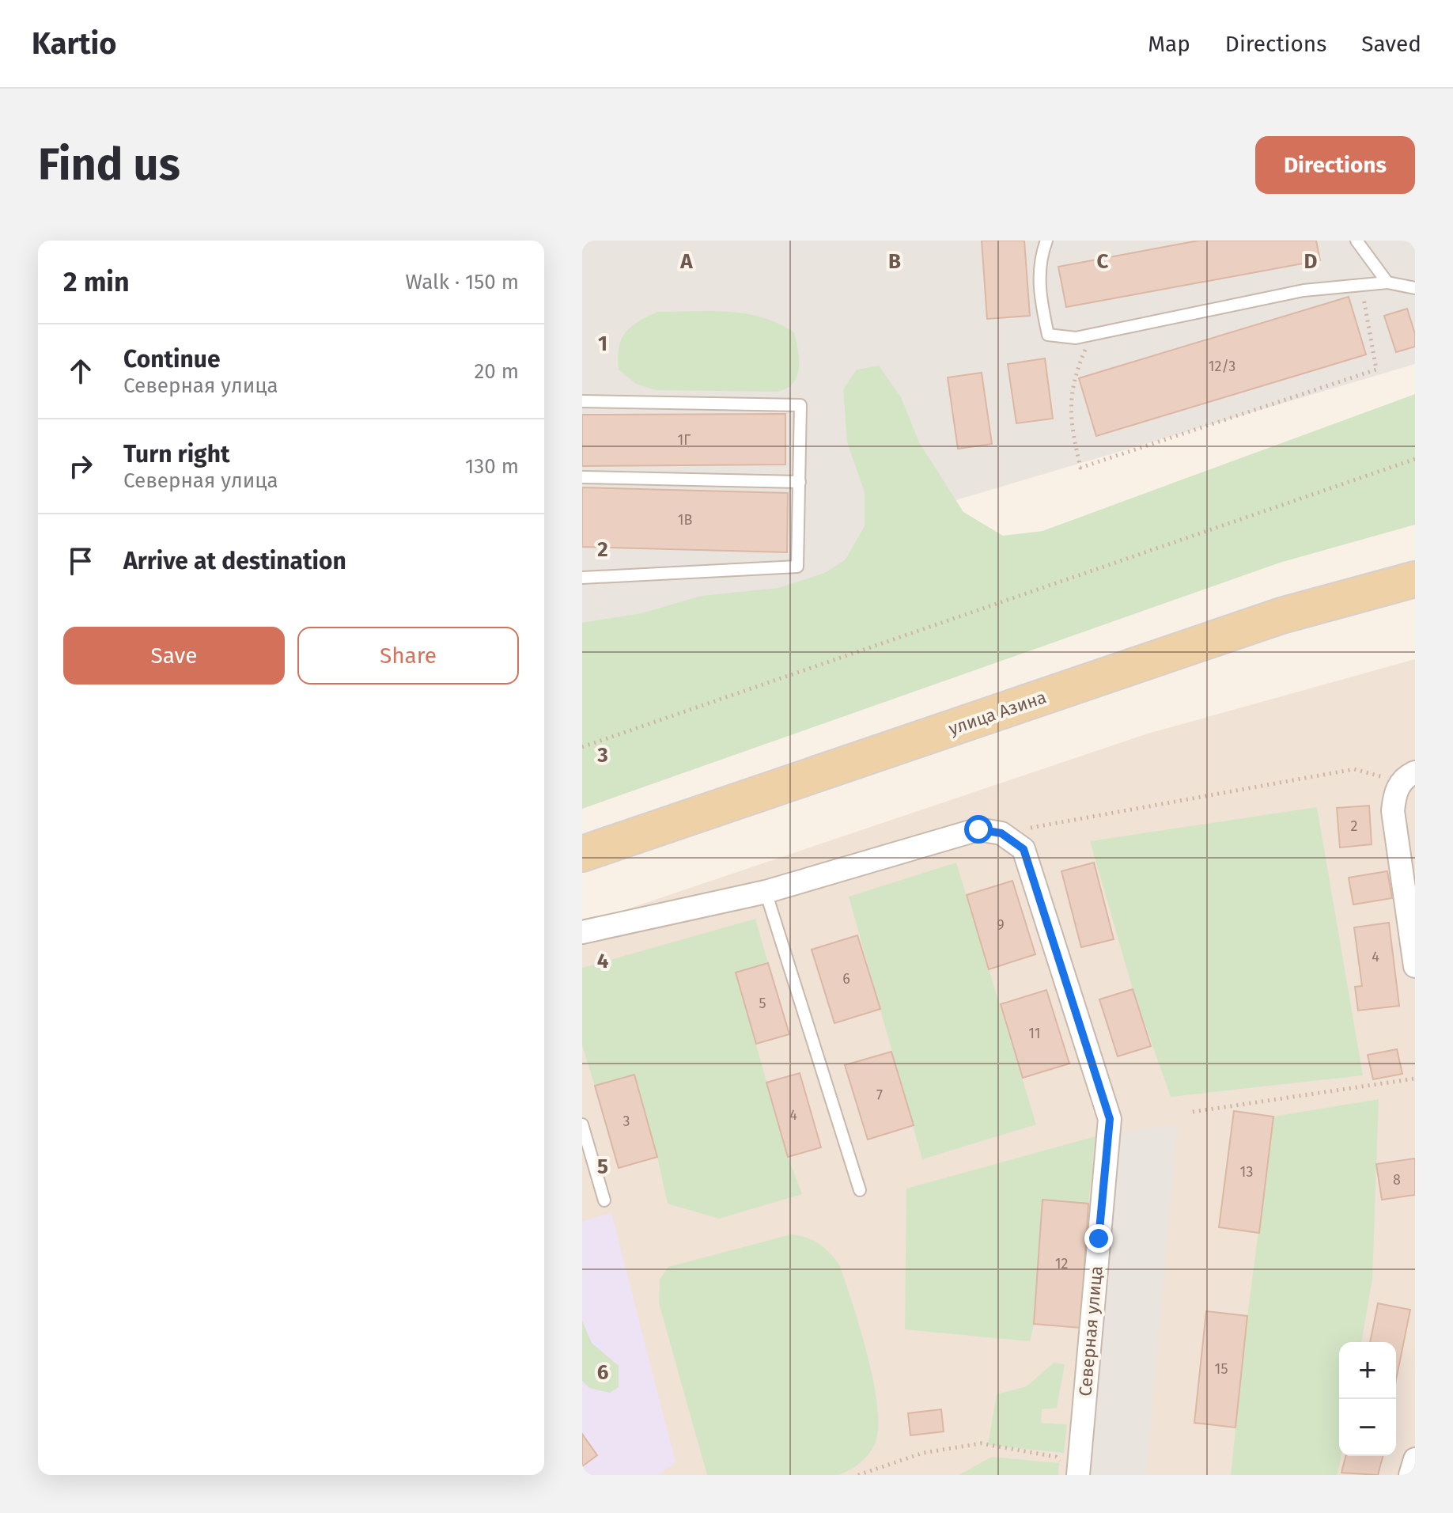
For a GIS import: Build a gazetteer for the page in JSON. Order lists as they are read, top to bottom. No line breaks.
{"streets":{"main road":["улица Азина"],"street":["Северная улица"]},"house_numbers":["12/3","1Г","1В","2","9","4","6","5","11","7","4","3","13","8","12","15"],"page":{"header":"Kartio","nav":["Map","Directions","Saved"],"buttons":["Directions",["Save","Share"]],"title":"Find us","heading":["2 min","Walk · 150 m"],"list":[["Continue","Северная улица","20 m"],["Turn right","Северная улица","130 m"],"Arrive at destination"],"map_buttons":["+","−"]},"grid":{"columns":["A","B","C","D"],"rows":["1","2","3","4","5","6"]}}
